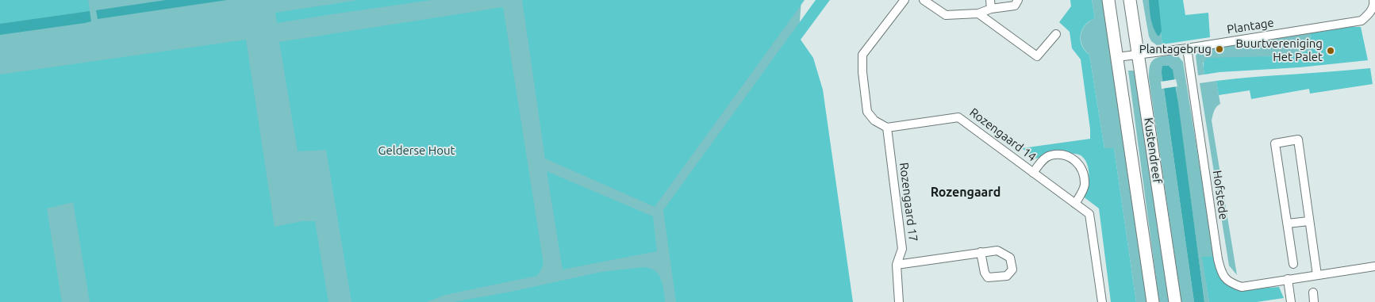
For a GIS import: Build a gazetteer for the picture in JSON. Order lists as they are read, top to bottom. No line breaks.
{"streets":{"main road":["Kustendreef"],"street":["Plantage","Rozengaard 14","Hofstede","Rozengaard 17"]},"crossings":[["Plantage","Kustendreef"],["Plantage","Hofstede"],["Rozengaard 14","Rozengaard 17"]],"districts":["Rozengaard"],"parks":["Gelderse Hout"],"places":["Plantagebrug","Buurtvereniging Het Palet"]}
